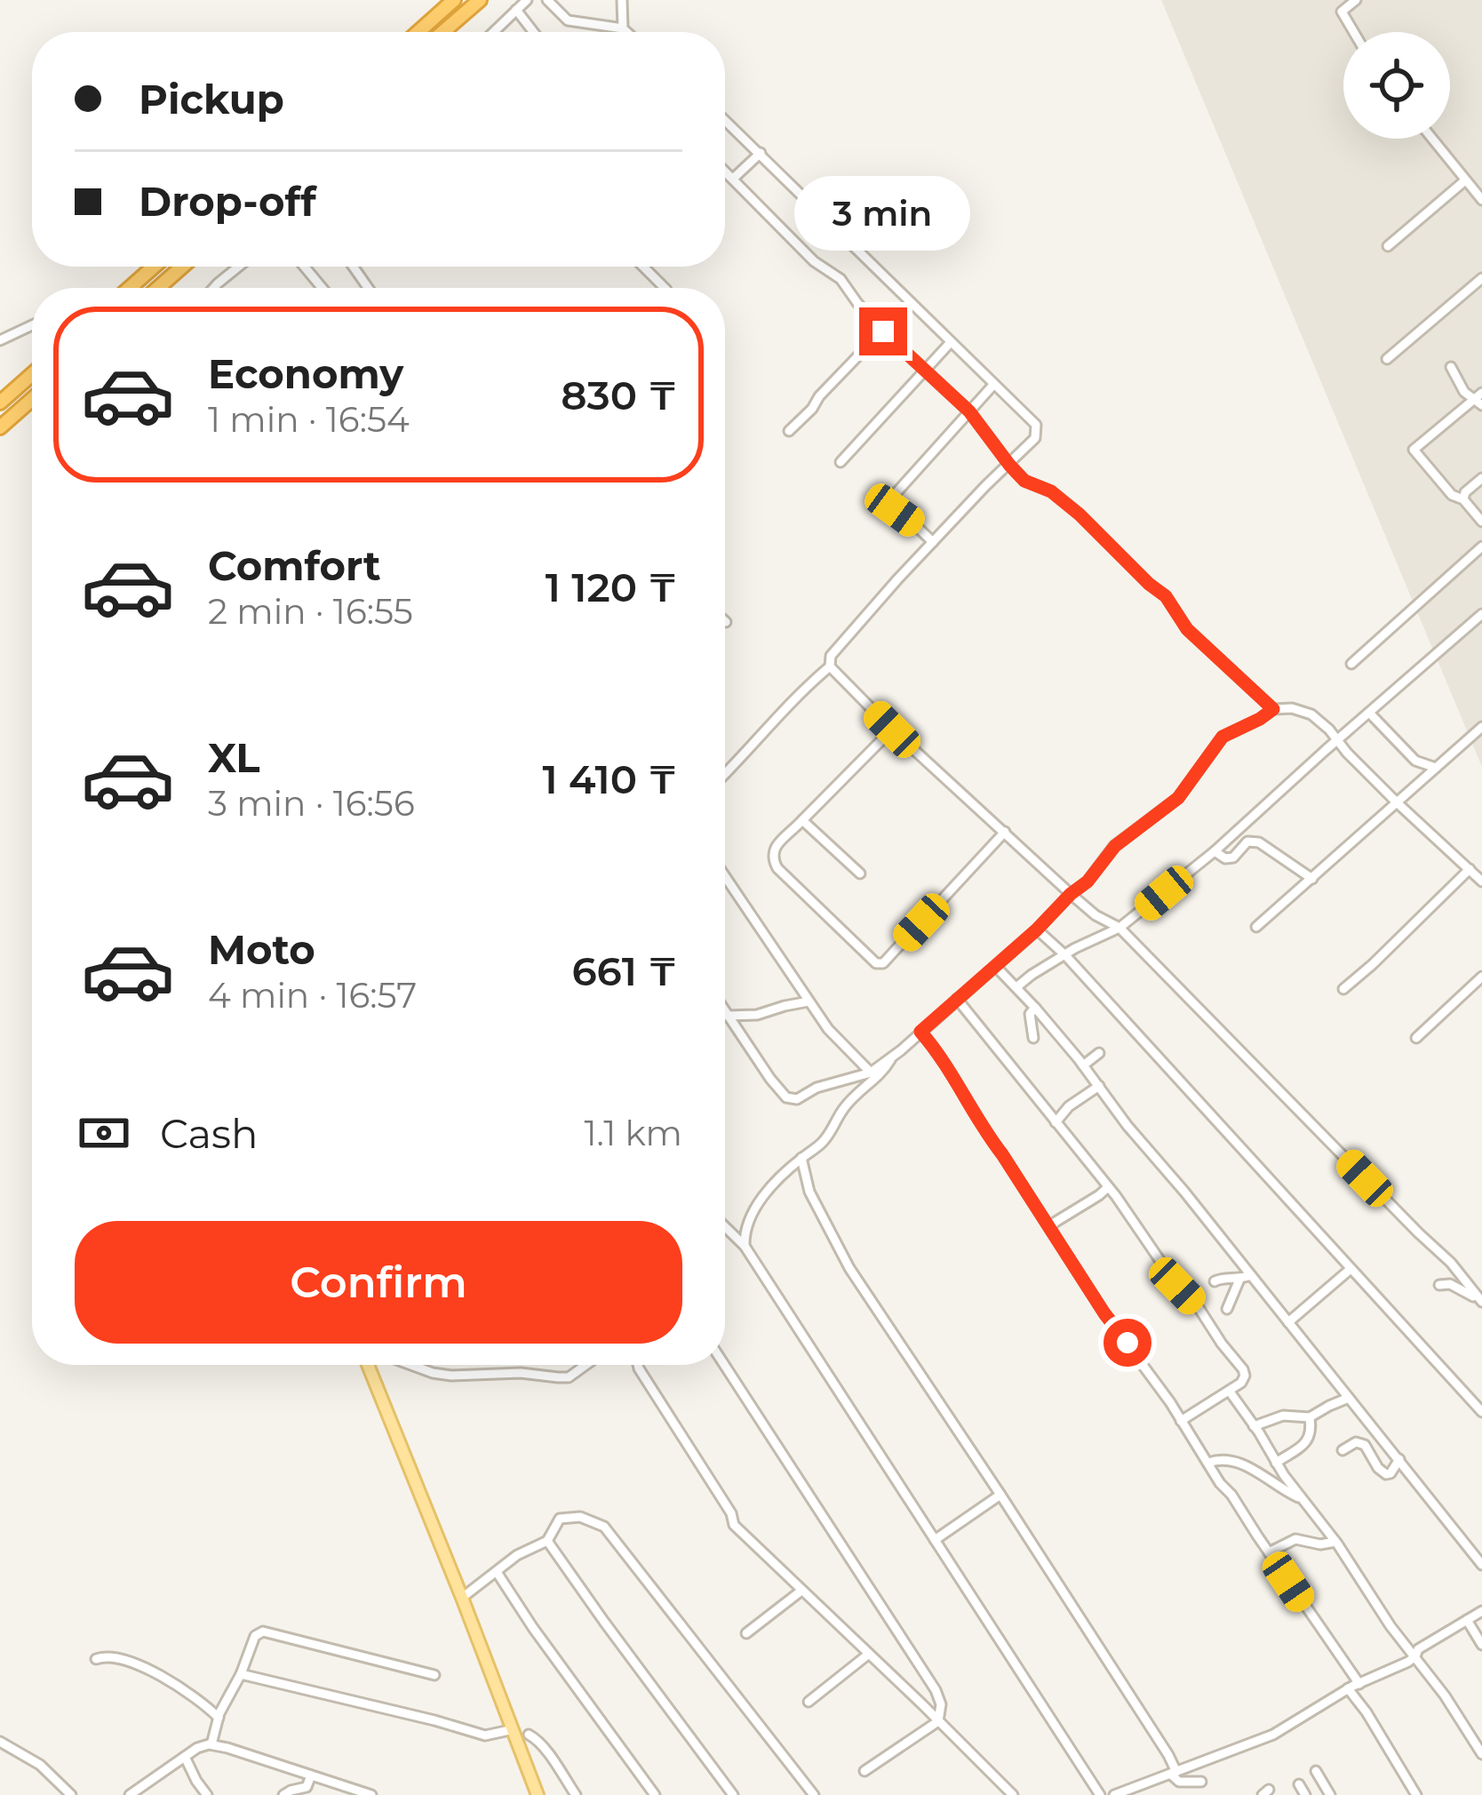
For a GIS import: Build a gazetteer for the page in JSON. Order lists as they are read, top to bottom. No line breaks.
{"page":{"banner":["Pickup","Drop-off"],"bubble":"3 min","list":[{"name":"Economy","note":"1 min · 16:54","value":"830 ₸"},{"name":"Comfort","note":"2 min · 16:55","value":"1 120 ₸"},{"name":"XL","note":"3 min · 16:56","value":"1 410 ₸"},{"name":"Moto","note":"4 min · 16:57","value":"661 ₸"}],"pay":["Cash","1.1 km"],"buttons":"Confirm"}}
